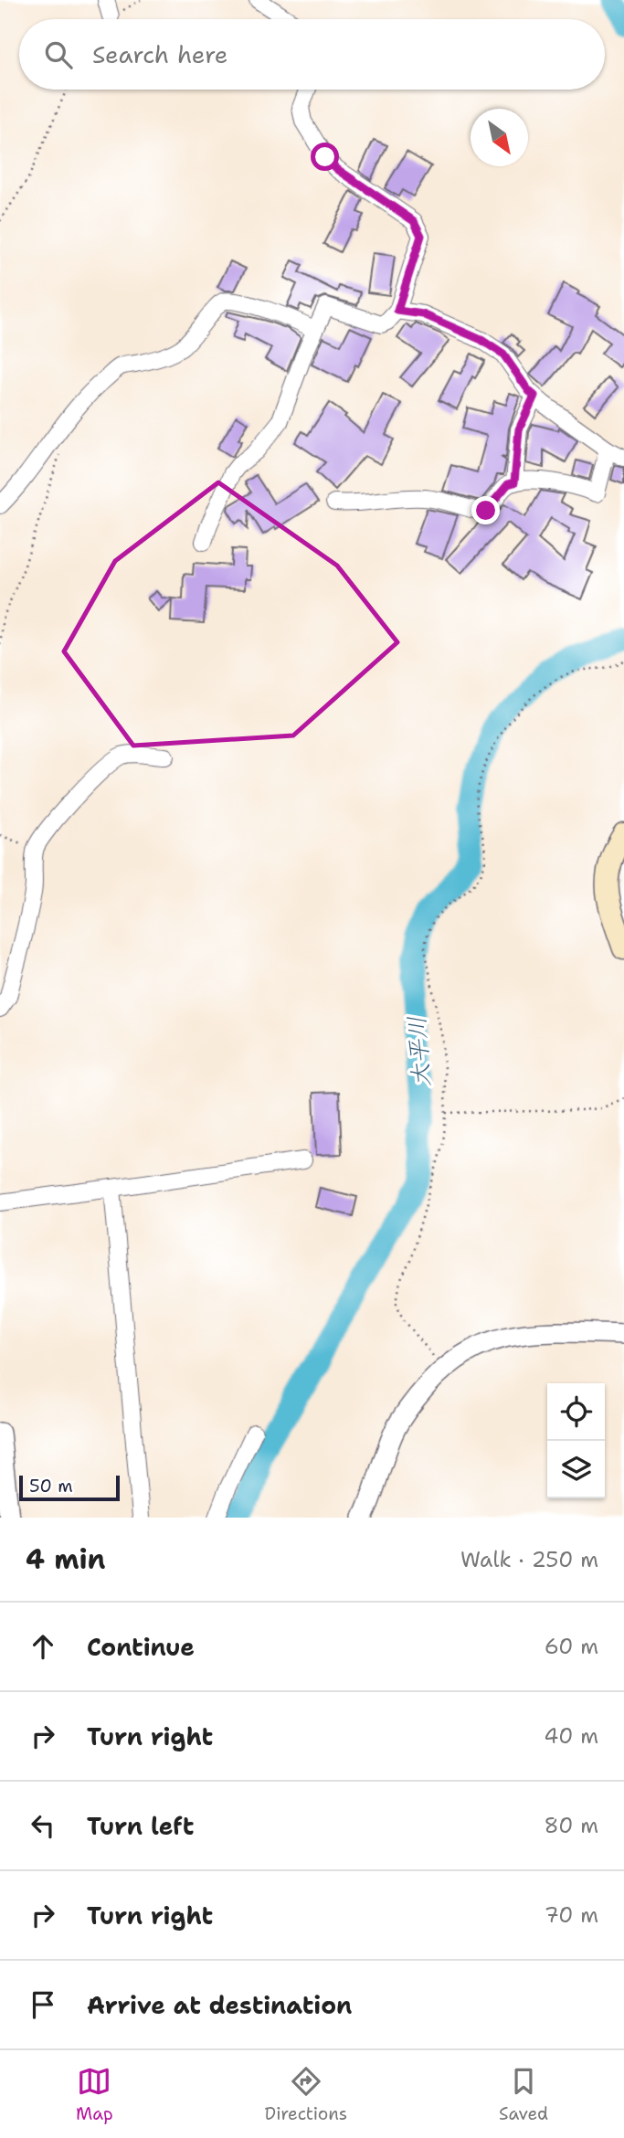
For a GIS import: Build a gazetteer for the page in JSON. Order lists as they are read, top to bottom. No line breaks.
{"water":["大平川"],"scale_bar":"50 m","north":"bottom right","page":{"search":"Search here","scale":"50 m","heading":["4 min","Walk · 250 m"],"list":[["Continue","60 m"],["Turn right","40 m"],["Turn left","80 m"],["Turn right","70 m"],"Arrive at destination"],"nav":["Map","Directions","Saved"]}}
